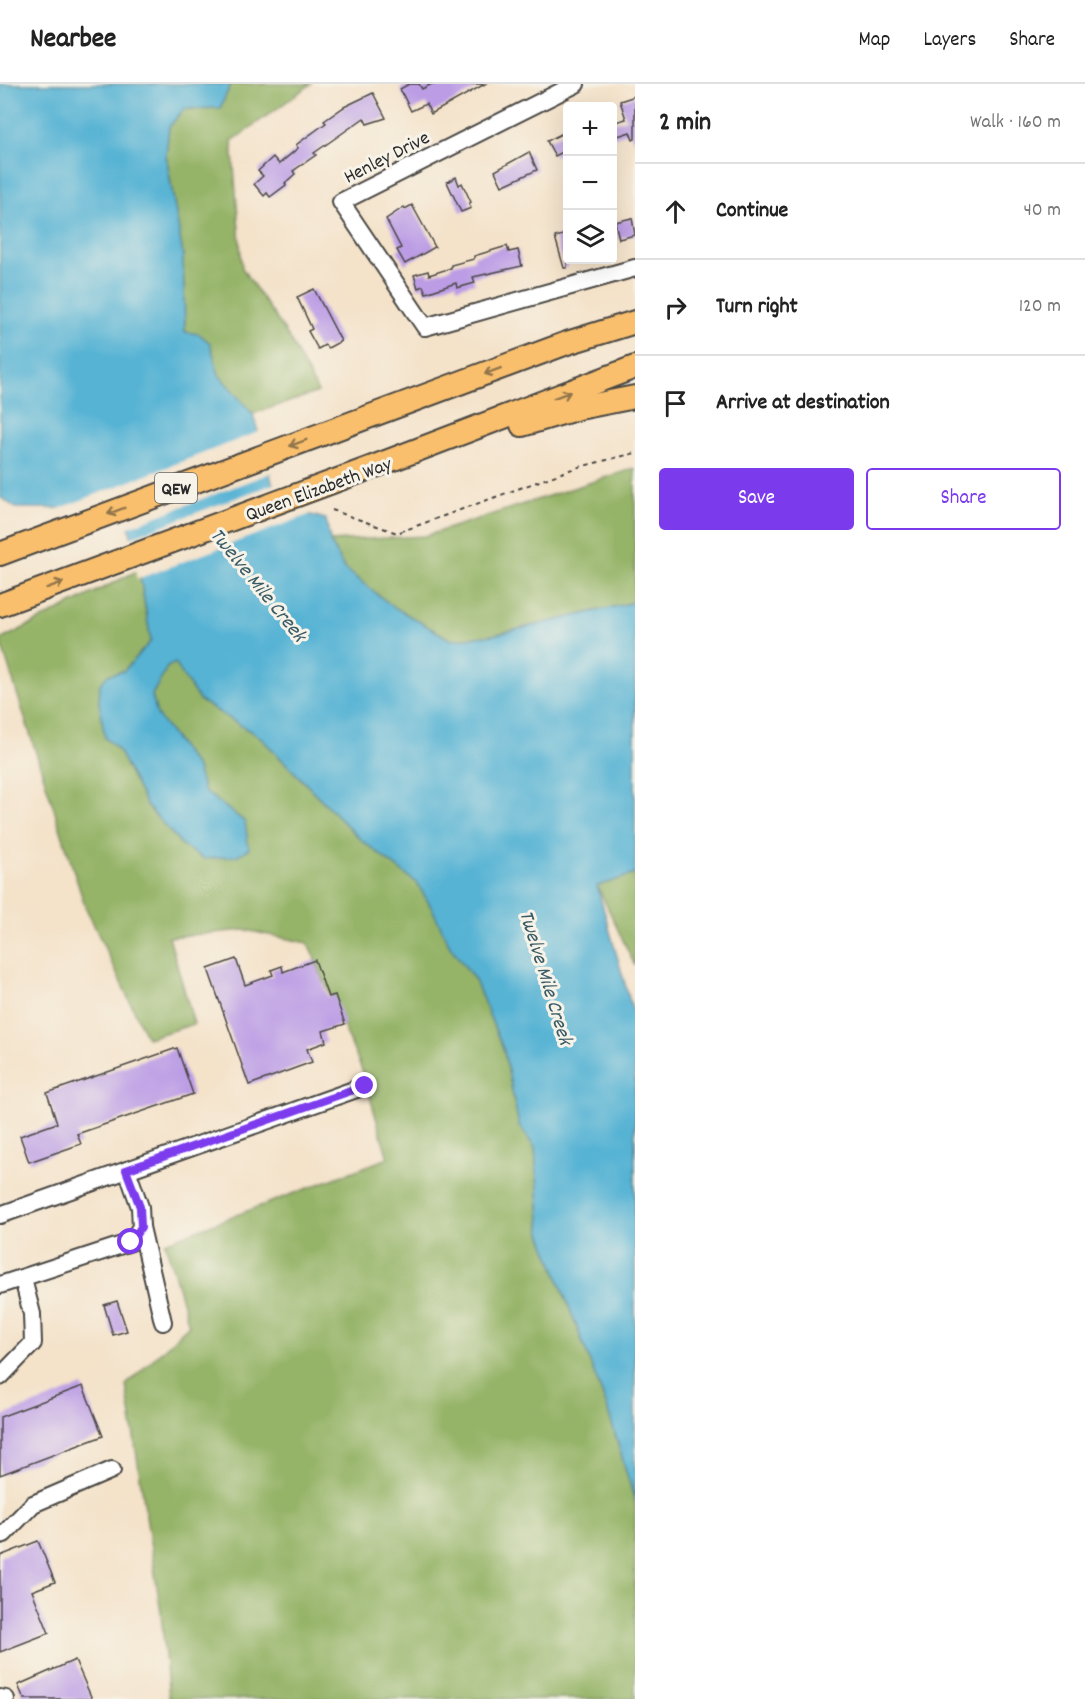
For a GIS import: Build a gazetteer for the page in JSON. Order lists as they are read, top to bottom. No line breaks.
{"streets":{"highway":["QEW","Queen Elizabeth Way"],"street":["Henley Drive"]},"water":["Twelve Mile Creek"],"page":{"header":"Nearbee","nav":["Map","Layers","Share"],"heading":["2 min","Walk · 160 m"],"map_buttons":["+","−"],"list":[["Continue","40 m"],["Turn right","120 m"],"Arrive at destination"],"buttons":["Save","Share"]}}
